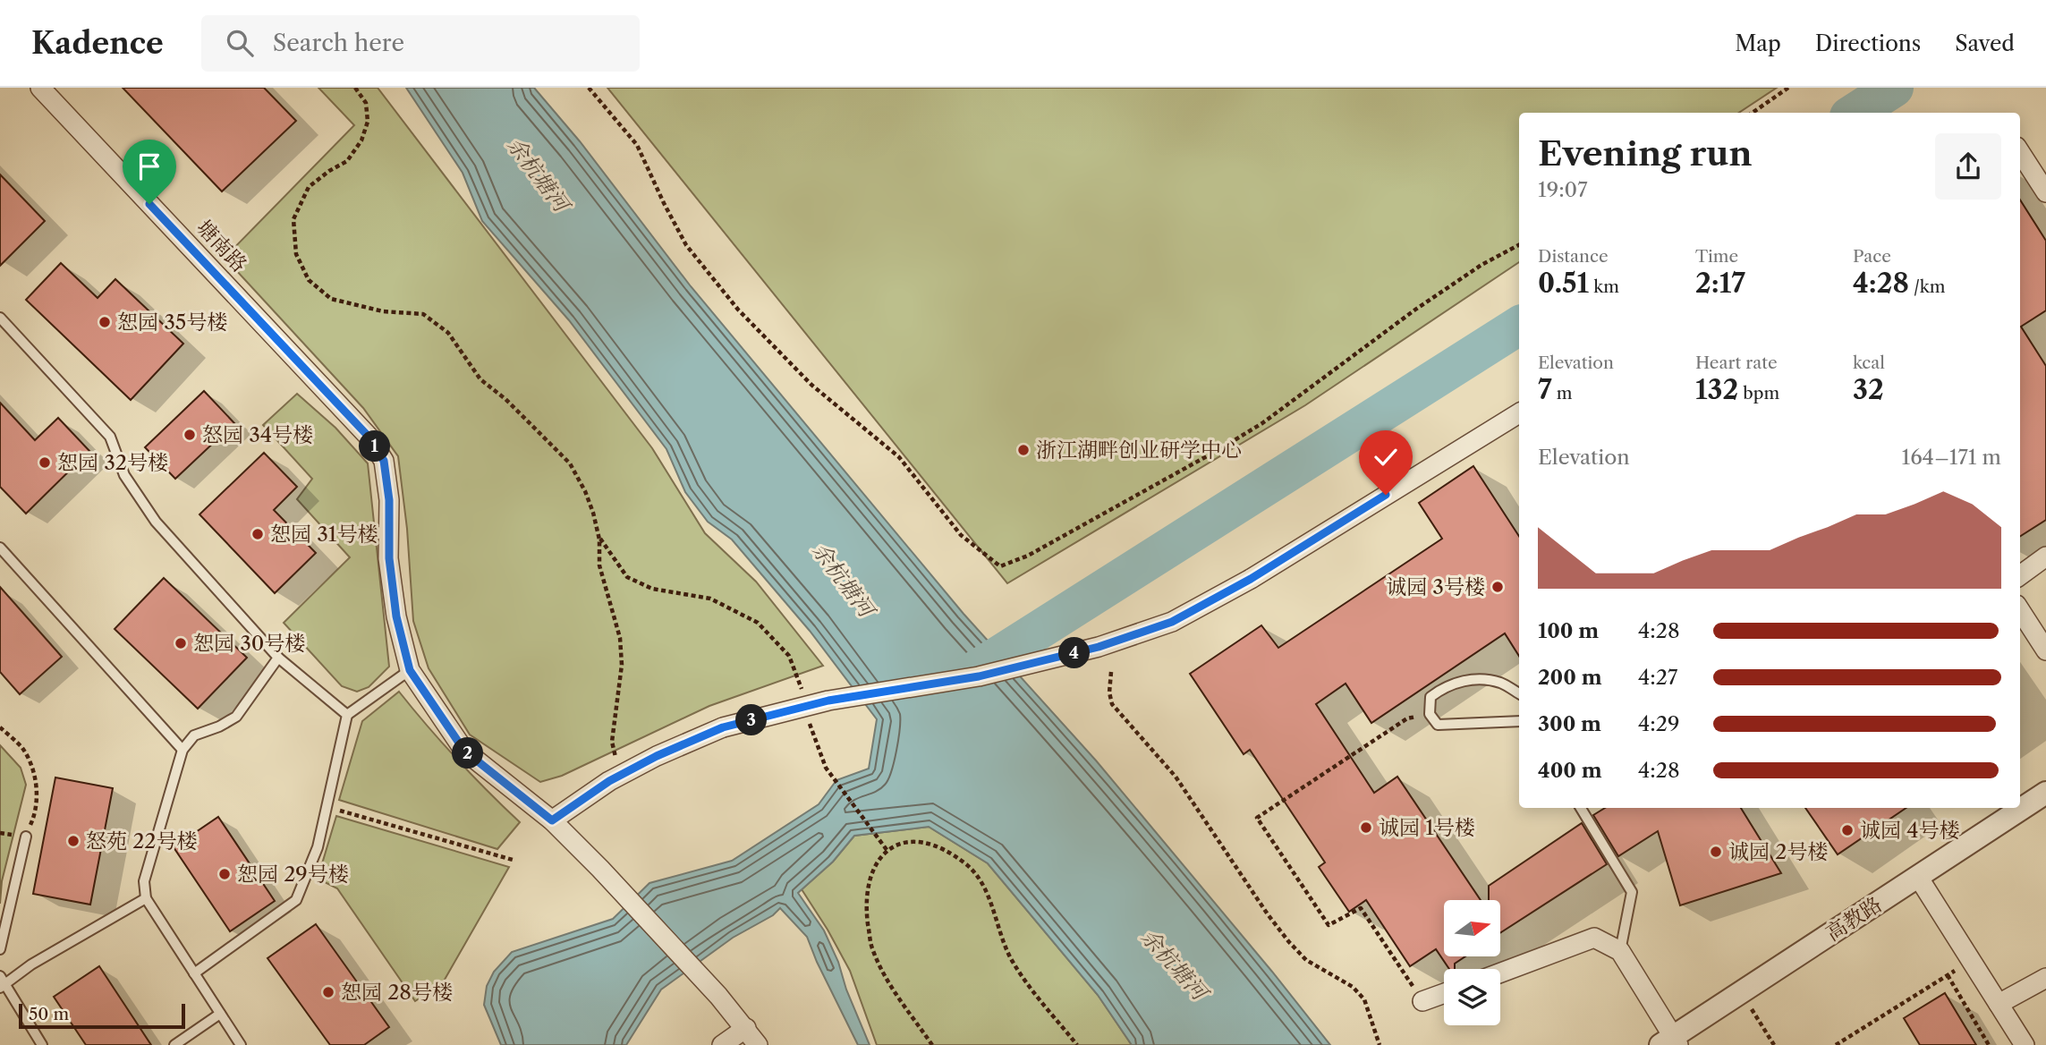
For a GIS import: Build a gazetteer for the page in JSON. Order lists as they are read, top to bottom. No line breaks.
{"streets":{"street":["塘南路","高教路"]},"water":["余杭塘河"],"places":["恕园 35号楼","怒园 34号楼","浙江湖畔创业研学中心","恕园 32号楼","恕园 31号楼","诚园 3号楼","恕园 30号楼","诚园 1号楼","诚园 4号楼","怒苑 22号楼","诚园 2号楼","恕园 29号楼","恕园 28号楼"],"scale_bar":"50 m","north":"right","page":{"header":"Kadence","search":"Search here","nav":["Map","Directions","Saved"],"heading":["Evening run","19:07"],"stats":[["Distance","0.51 km"],["Time","2:17"],["Pace","4:28 /km"],["Elevation","7 m"],["Heart rate","132 bpm"],["kcal","32"]],"pins":["1","4","3","2"],"chart":["Elevation","164–171 m"],"list":[{"name":"100 m","note":"4:28"},{"name":"200 m","note":"4:27"},{"name":"300 m","note":"4:29"},{"name":"400 m","note":"4:28"}],"scale":"50 m"}}
